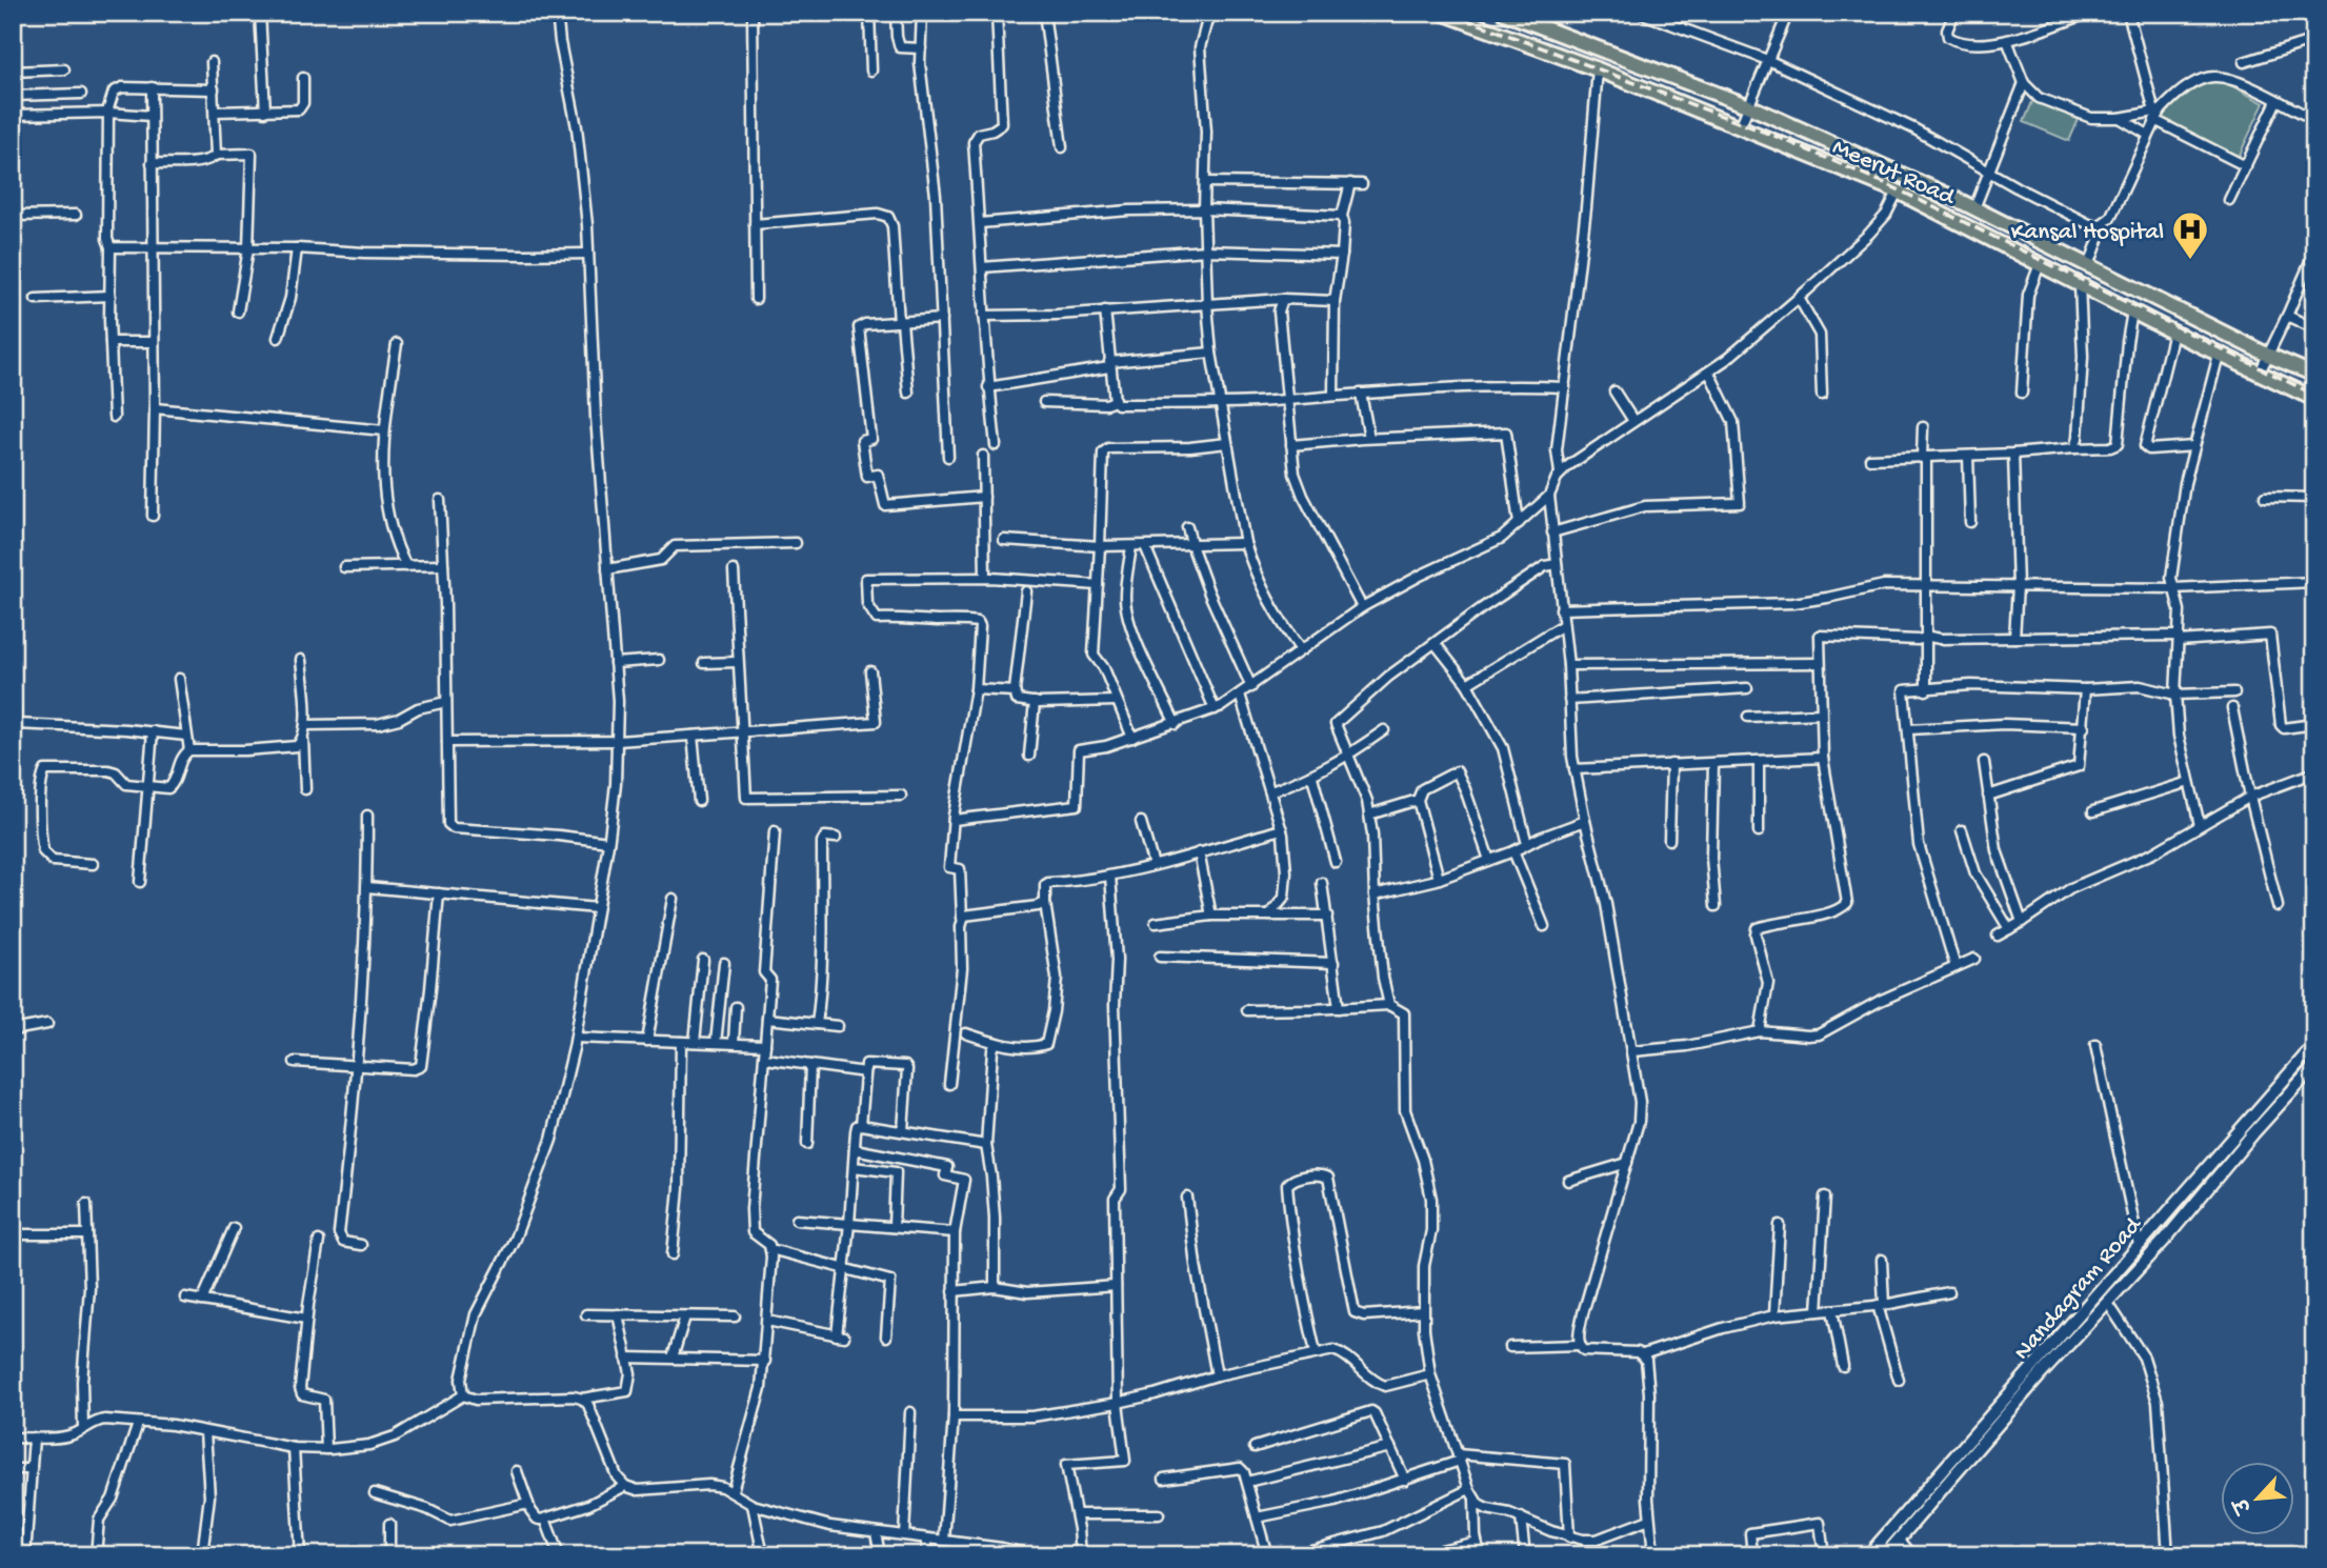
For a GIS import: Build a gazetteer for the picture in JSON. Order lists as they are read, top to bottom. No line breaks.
{"streets":{"main road":["Meerut Road"],"street":["Nandagram Road"]},"places":{"hospital":["Kansal Hospital"]},"north":"bottom left"}
